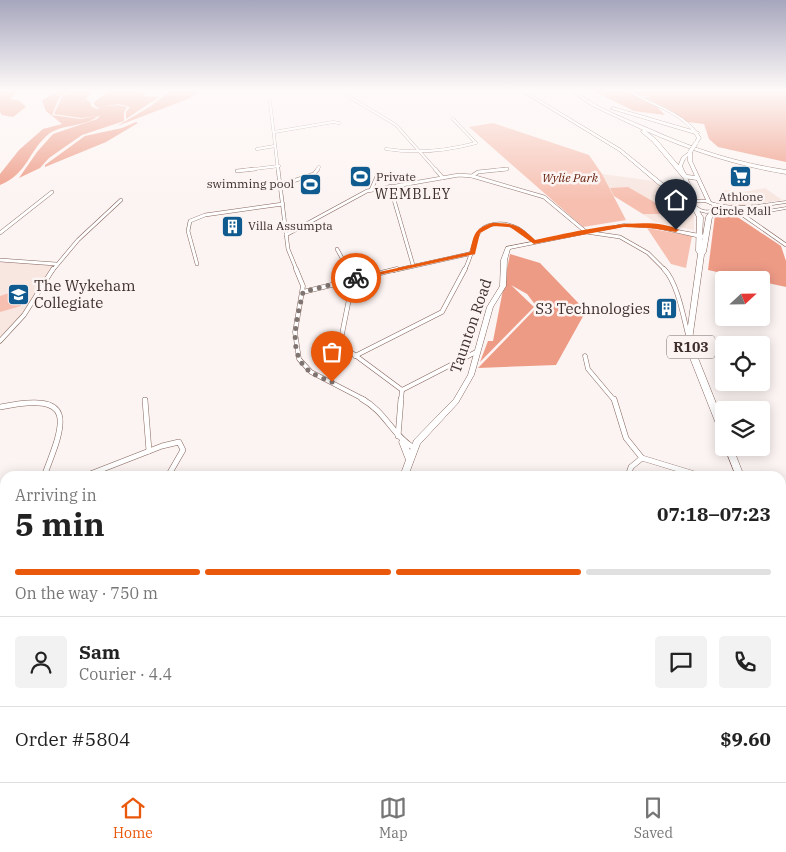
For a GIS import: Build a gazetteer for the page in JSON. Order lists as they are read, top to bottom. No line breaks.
{"streets":{"main road":["R103"],"street":["Taunton Road"]},"crossings":[["Taunton Road","R103"]],"districts":["WEMBLEY"],"parks":["Wylie Park"],"places":{"supermarket":["Athlone Circle Mall"],"sports":["Private","swimming pool"],"building":["Villa Assumpta","S3 Technologies"],"school or university":["The Wykeham Collegiate"]},"north":"right","page":{"heading":["5 min","Arriving in","07:18–07:23"],"panel":["Sam","Courier · 4.4","Order #5804","$9.60"],"bar":"On the way · 750 m","tabs":["Home","Map","Saved"]}}
